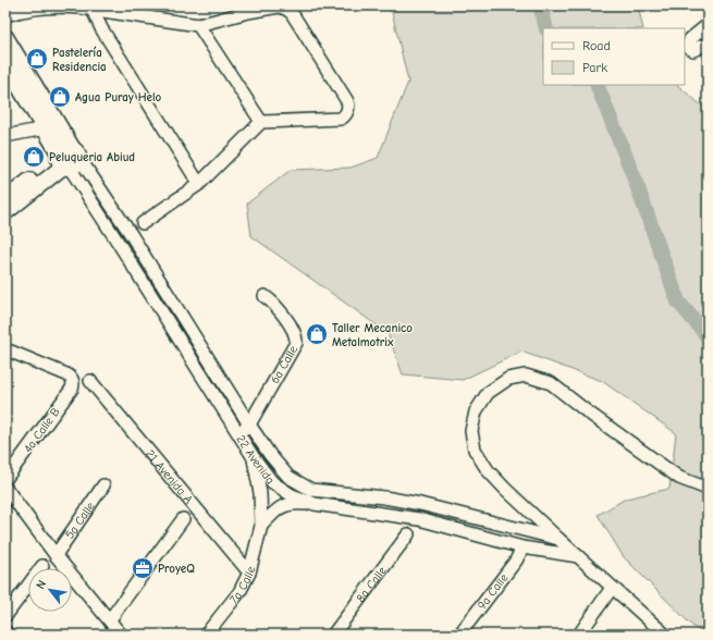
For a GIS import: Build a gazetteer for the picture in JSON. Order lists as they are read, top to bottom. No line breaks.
{"streets":{"street":["6a Calle","4a Calle B","22 Avenida","21 Avenida A","5a Calle","7a Calle","8a Calle","9a Calle"]},"crossings":[["6a Calle","22 Avenida"],["22 Avenida","7a Calle"],["22 Avenida","9a Calle"],["21 Avenida A","7a Calle"]],"places":{"shop":["Pastelería Residencia","Agua Puray Helo","Peluqueria Abiud","Taller Mecanico Metalmotrix"],"office":["ProyeQ"]},"legend":["Road","Park"],"north":"top left"}
